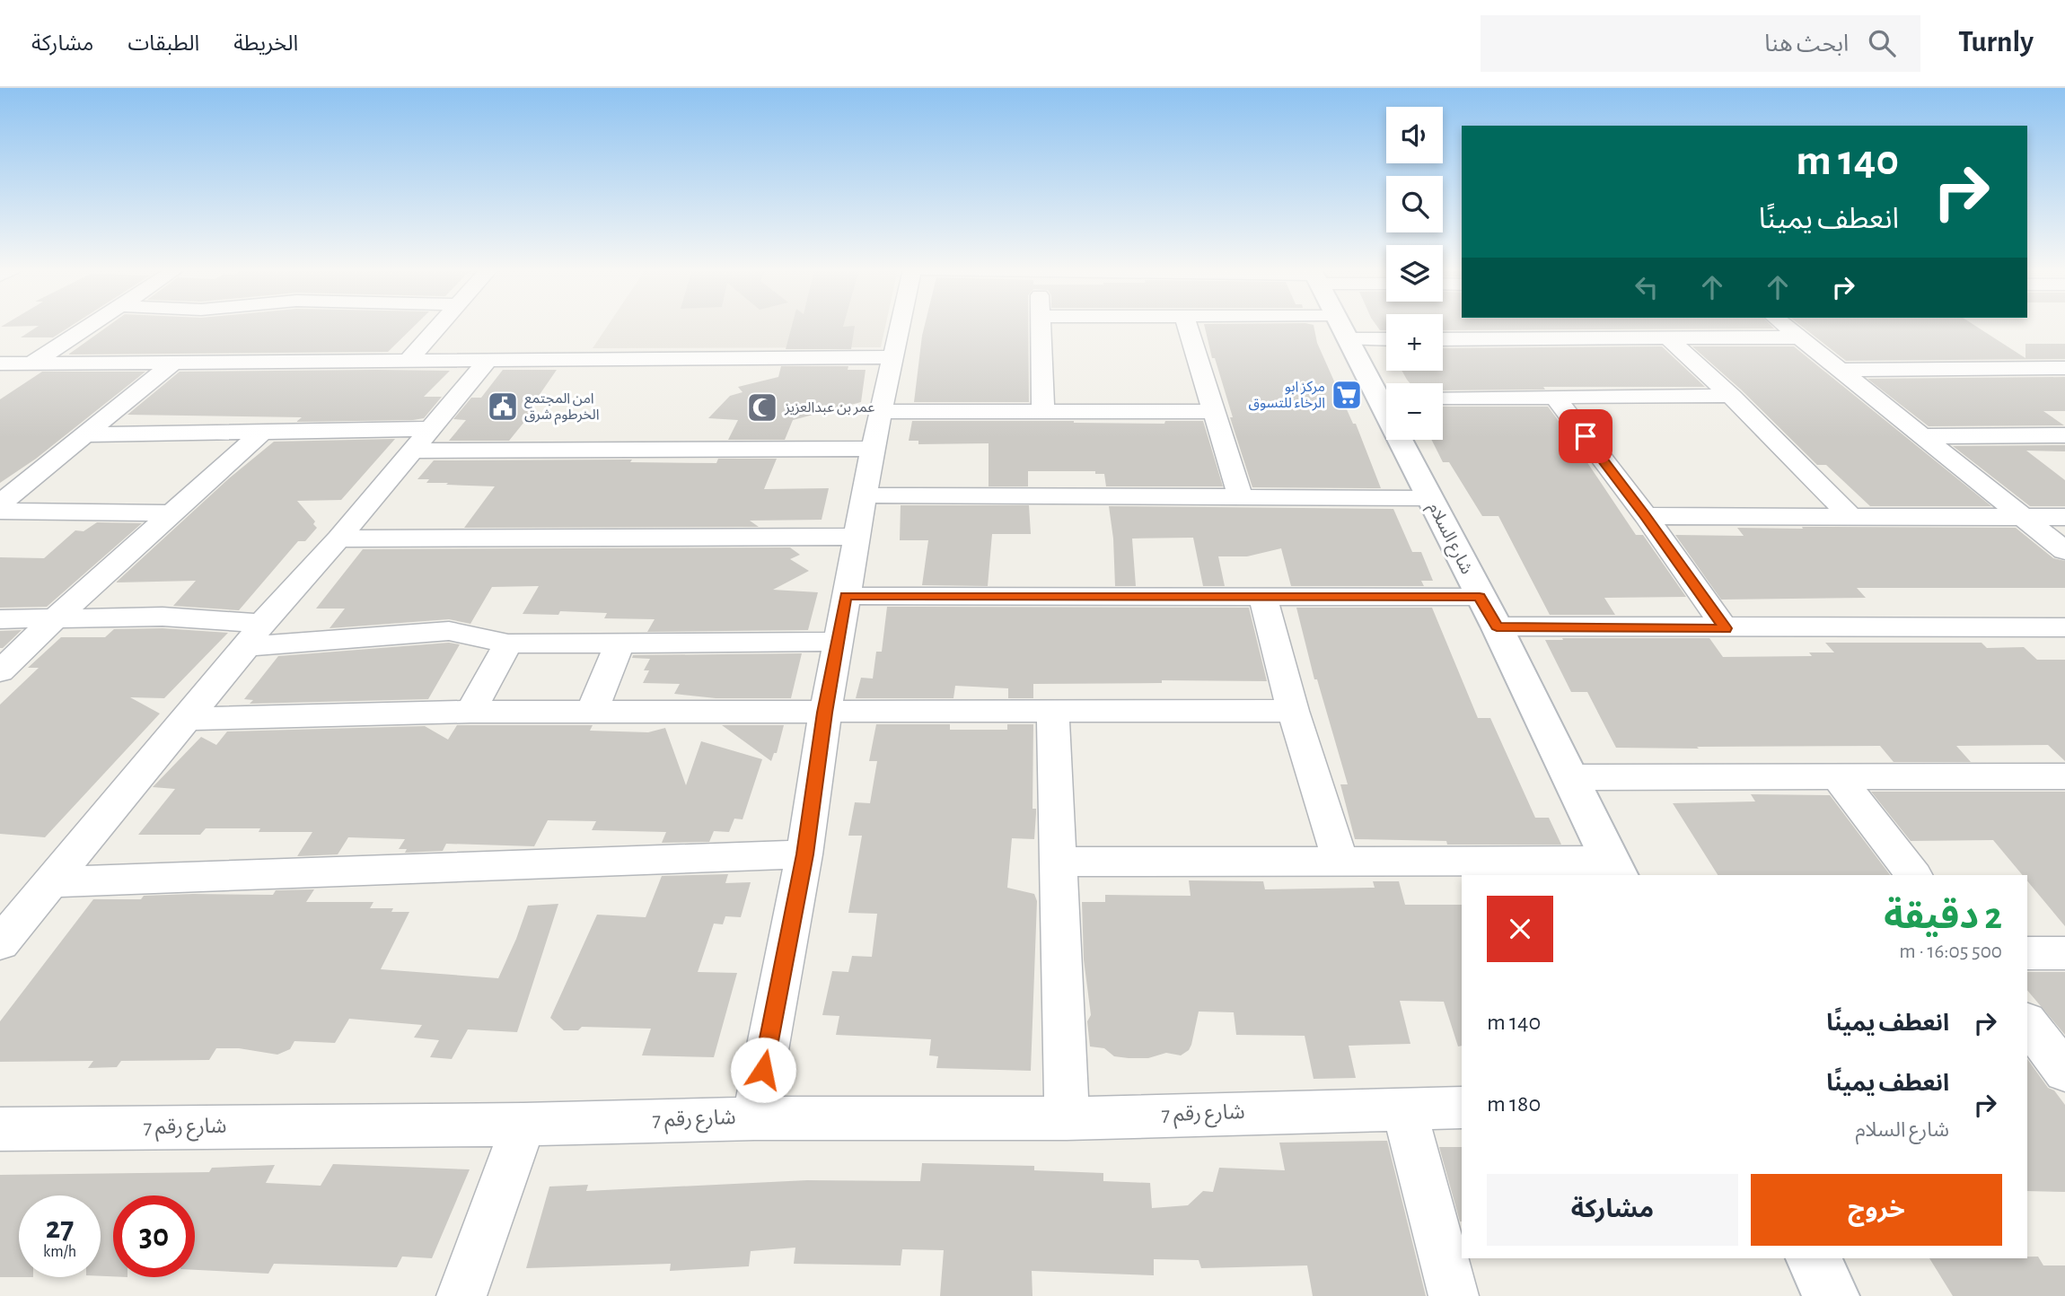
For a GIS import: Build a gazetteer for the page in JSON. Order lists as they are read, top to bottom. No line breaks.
{"streets":{"street":["شارع السلام","شارع رقم 7"]},"places":{"supermarket":["مركز ابو الرخاء للتسوق"],"public building":["امن المجتمع الخرطوم شرق"],"mosque":["عمر بن عبدالعزيز"]},"page":{"header":"Turnly","search":"ابحث هنا","nav":["الخريطة","الطبقات","مشاركة"],"map_buttons":["+","−"],"turn":["140 m","انعطف يمينًا"],"heading":["2 دقيقة","500 m · 16:05"],"list":[{"name":"انعطف يمينًا","value":"140 m"},{"name":"انعطف يمينًا","note":"شارع السلام","value":"180 m"}],"buttons":["خروج","مشاركة"],"speed":"27 km/h","limit":"30"}}
